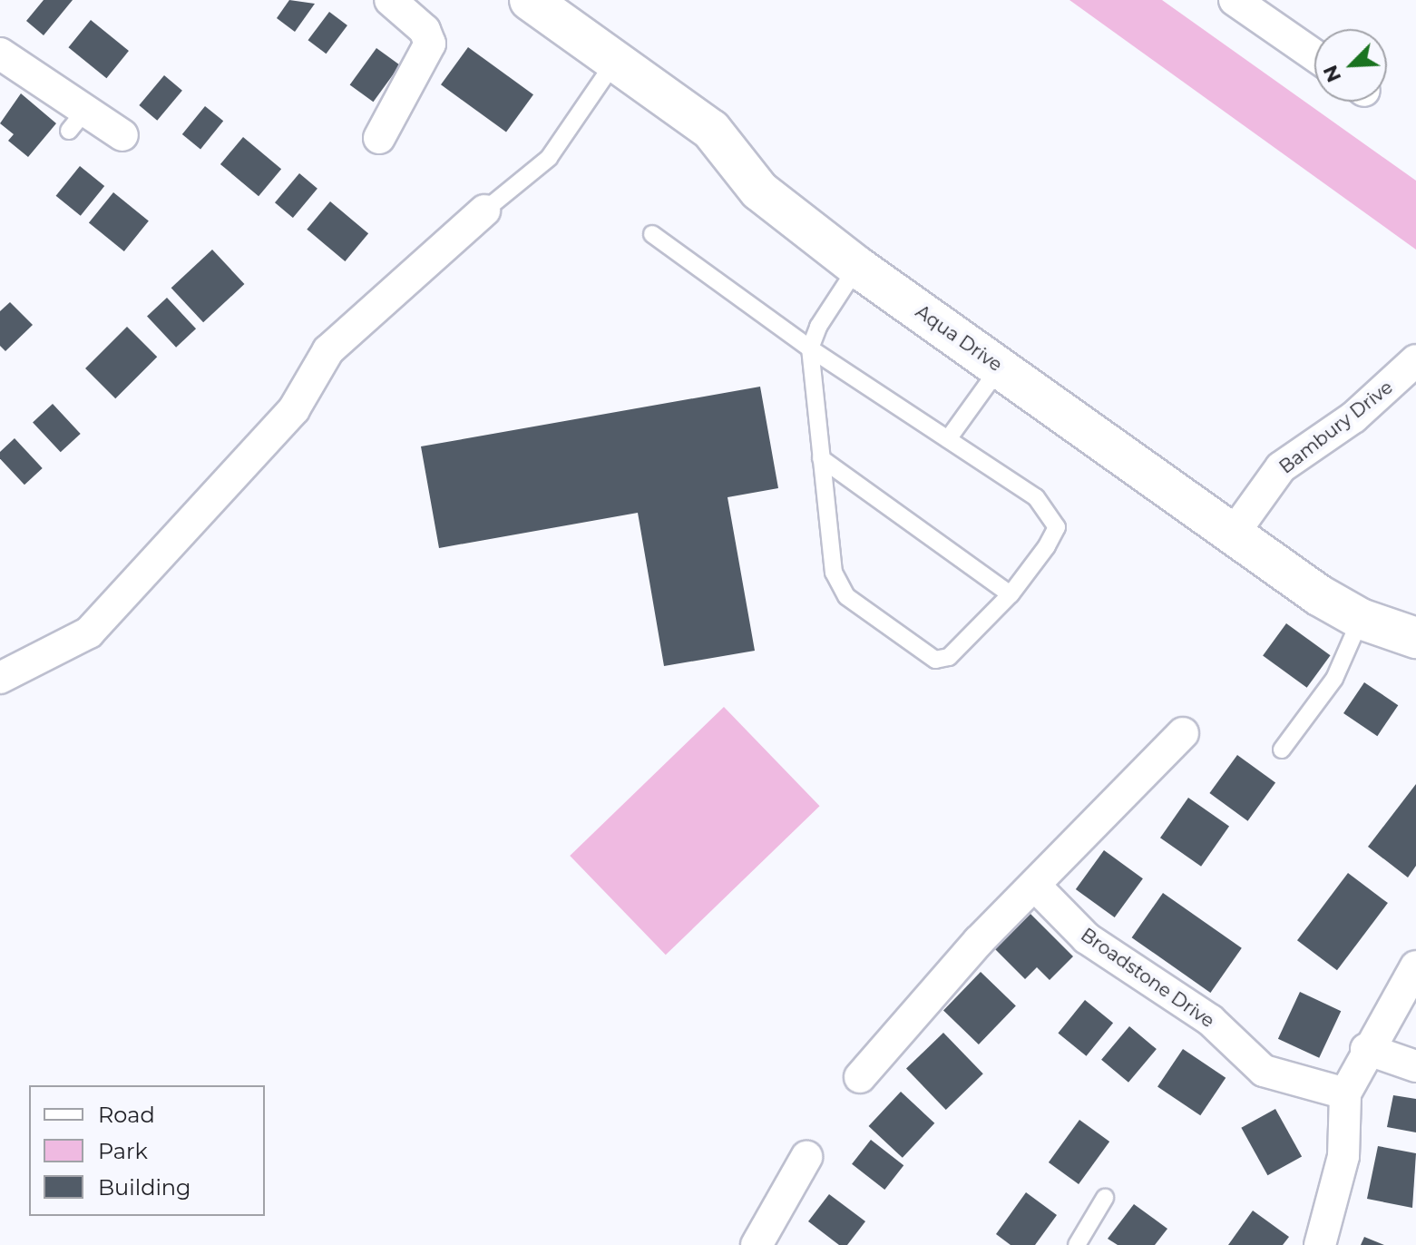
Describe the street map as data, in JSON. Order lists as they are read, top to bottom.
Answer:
{
  "streets": {
    "street": ["Aqua Drive", "Bambury Drive", "Broadstone Drive"]
  },
  "crossings": [
    ["Aqua Drive", "Bambury Drive"]
  ],
  "legend": ["Road", "Park", "Building"],
  "north": "bottom left"
}
